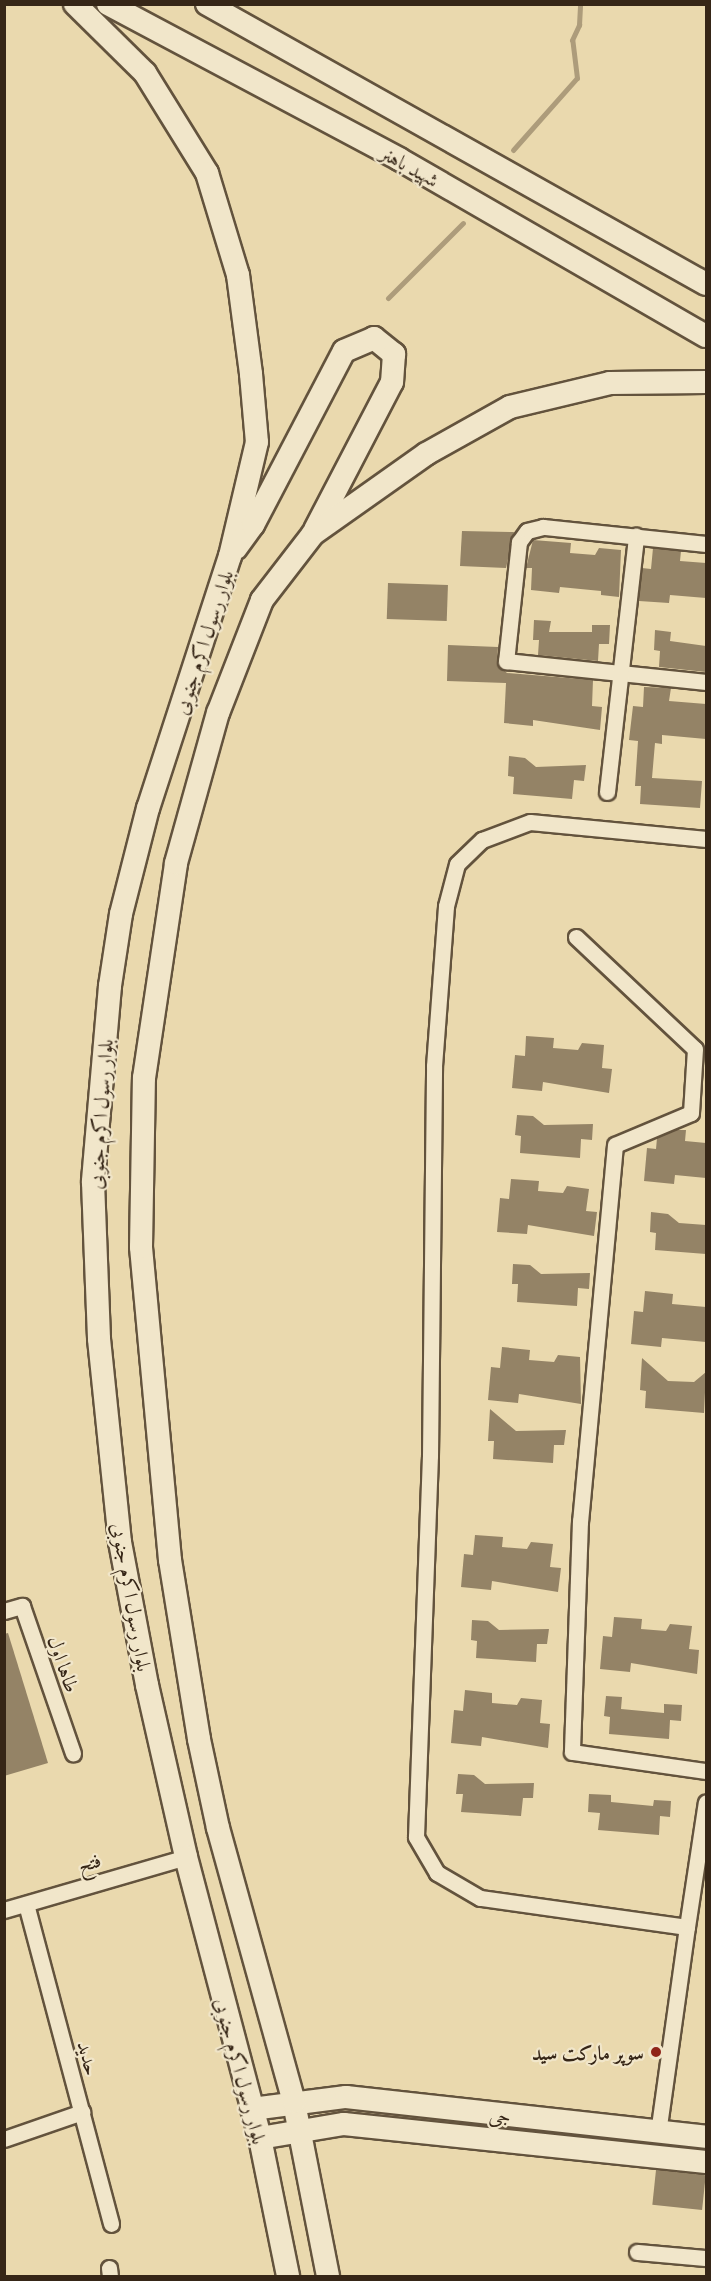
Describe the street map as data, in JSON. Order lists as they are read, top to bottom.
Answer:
{
  "streets": {
    "main road": ["شهید باهنر", "بلوار رسول اکرم جنوبی", "جی"],
    "street": ["طاها اول", "فتح", "حدید"]
  },
  "crossings": [
    ["بلوار رسول اکرم جنوبی", "فتح"],
    ["بلوار رسول اکرم جنوبی", "جی"],
    ["فتح", "حدید"]
  ],
  "places": ["سوپر مارکت سید"]
}
